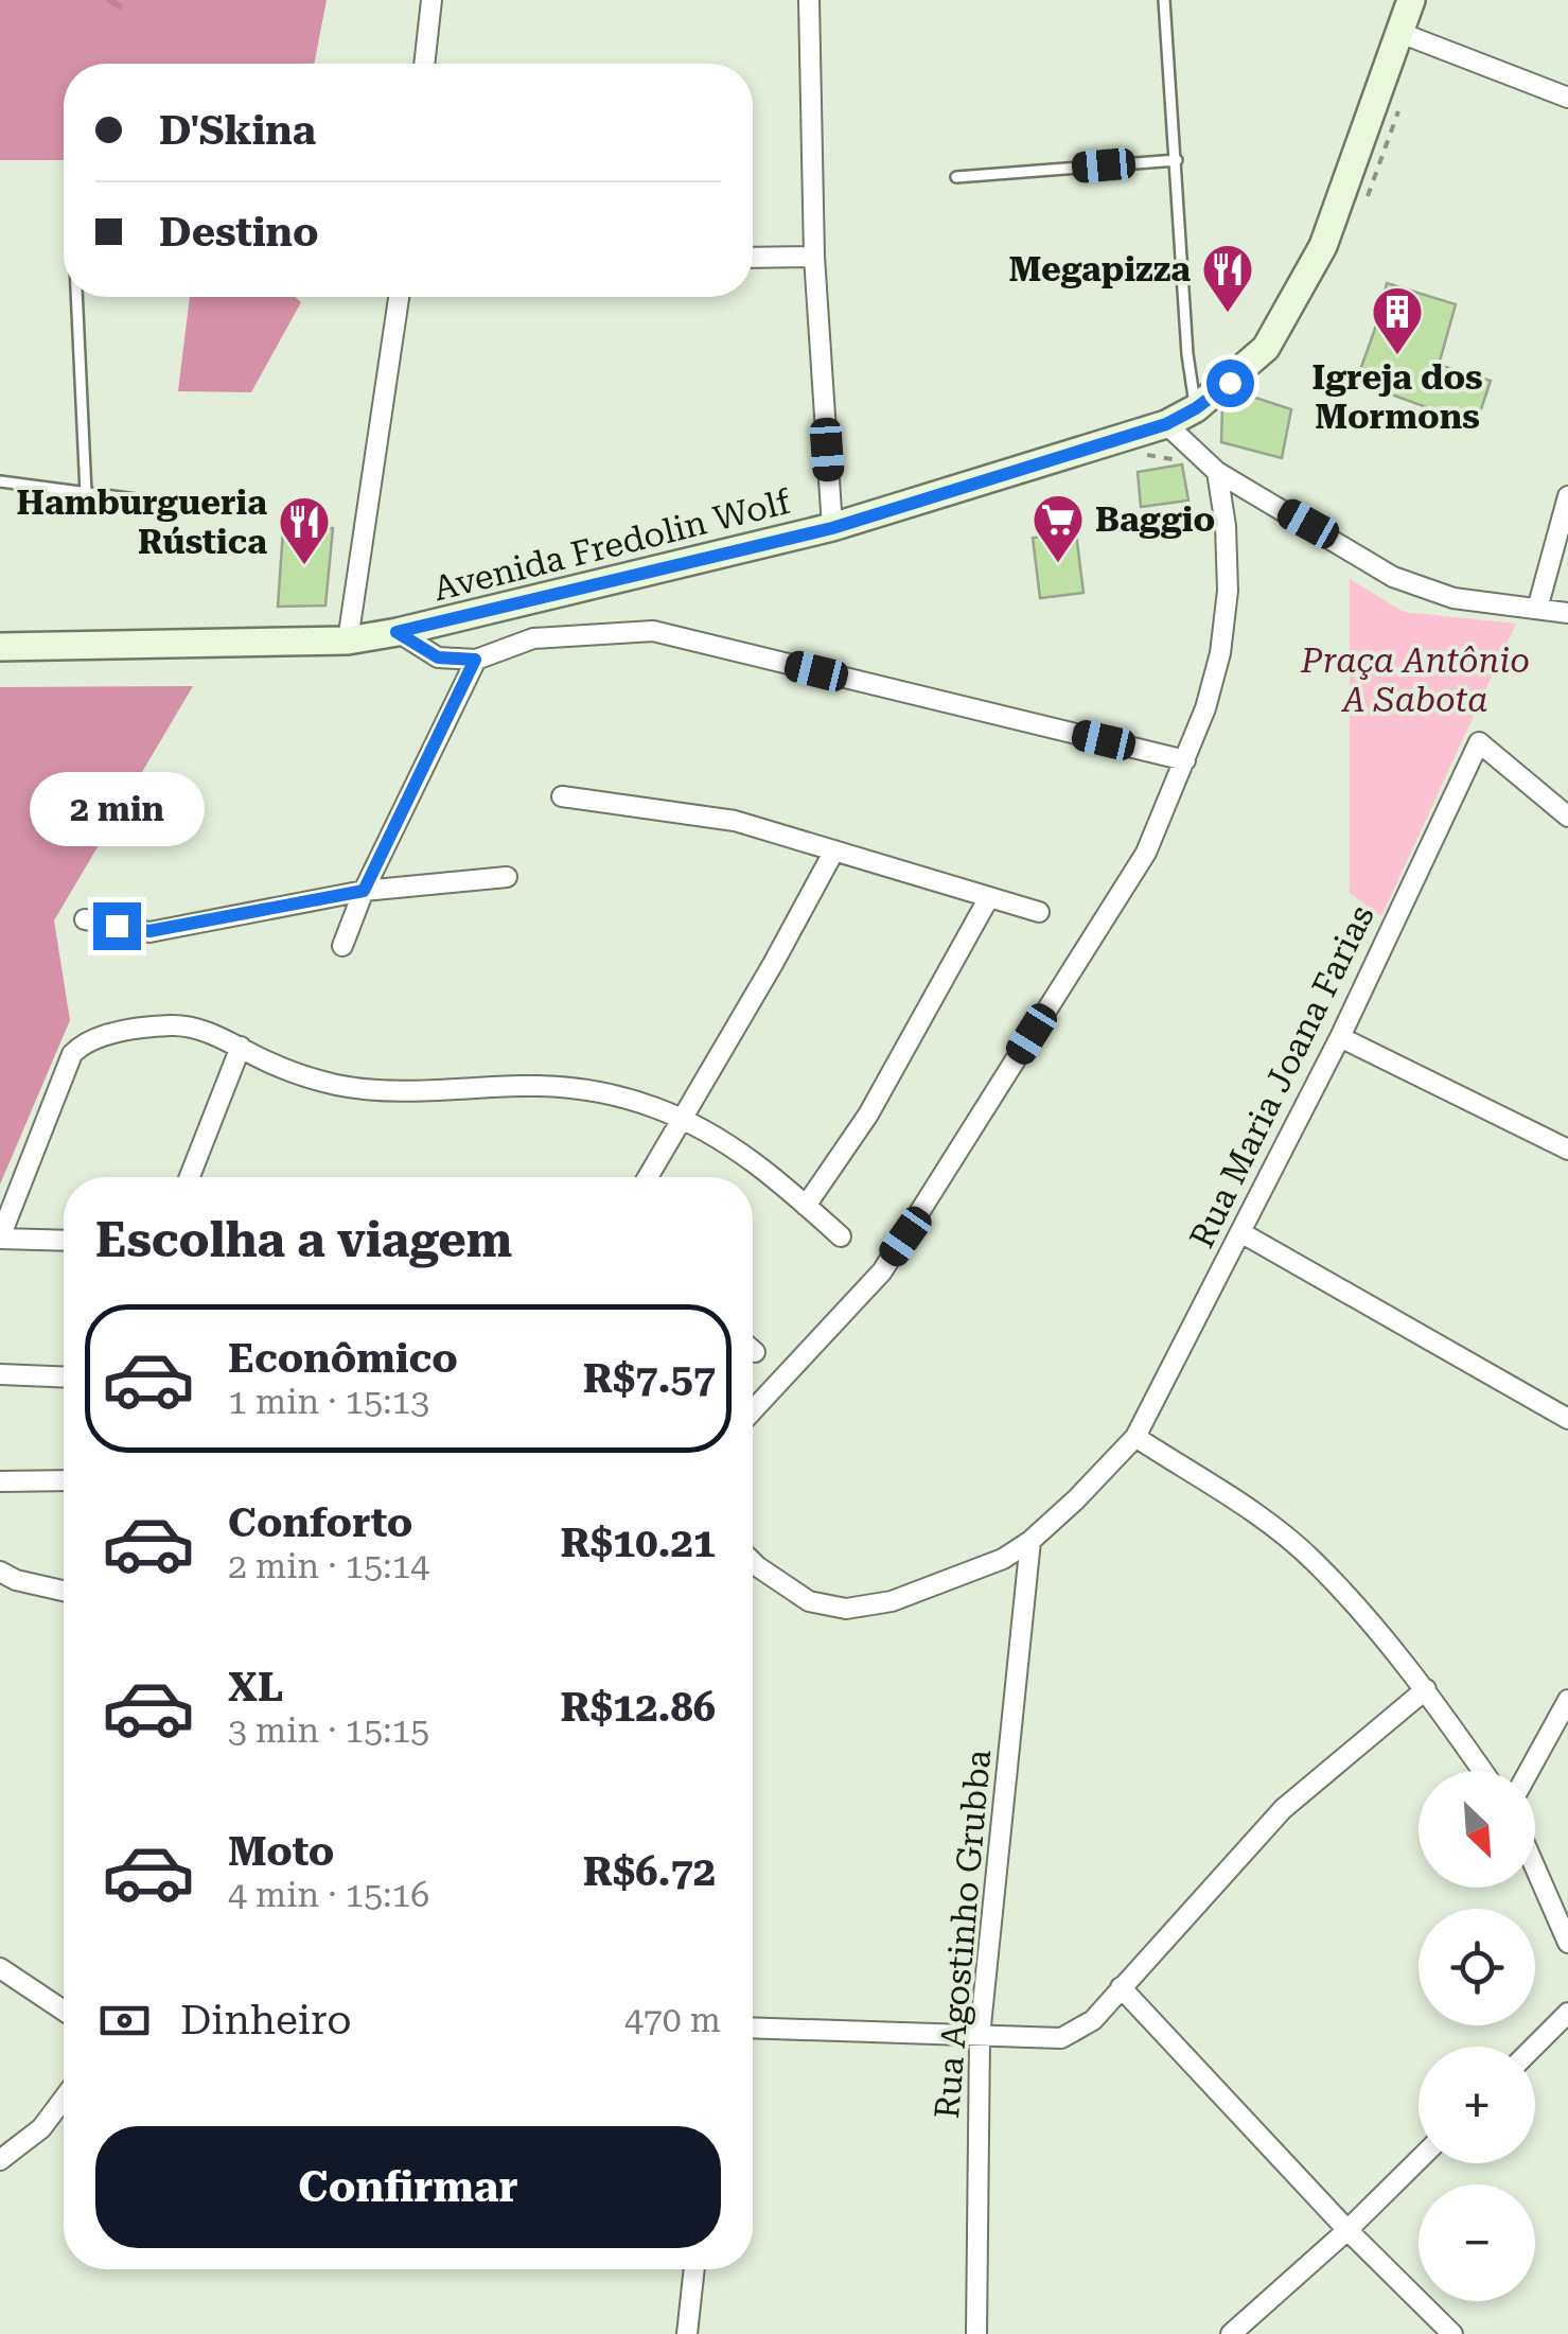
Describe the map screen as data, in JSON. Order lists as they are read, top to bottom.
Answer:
{
  "streets": {
    "main road": ["Avenida Fredolin Wolf"],
    "street": ["Rua Maria Joana Farias", "Rua Agostinho Grubba"]
  },
  "crossings": [
    ["Rua Maria Joana Farias", "Rua Agostinho Grubba"]
  ],
  "parks": ["Praça Antônio A Sabota"],
  "places": {
    "restaurant": ["Megapizza", "Hamburgueria Rústica"],
    "building": ["Igreja dos Mormons"],
    "supermarket": ["Baggio"]
  },
  "north": "bottom right",
  "page": {
    "banner": ["D'Skina", "Destino"],
    "bubble": "2 min",
    "heading": "Escolha a viagem",
    "list": [
      {
        "name": "Econômico",
        "note": "1 min · 15:13",
        "value": "R$7.57"
      },
      {
        "name": "Conforto",
        "note": "2 min · 15:14",
        "value": "R$10.21"
      },
      {
        "name": "XL",
        "note": "3 min · 15:15",
        "value": "R$12.86"
      },
      {
        "name": "Moto",
        "note": "4 min · 15:16",
        "value": "R$6.72"
      }
    ],
    "map_buttons": ["+", "−"],
    "pay": ["Dinheiro", "470 m"],
    "buttons": "Confirmar"
  }
}
